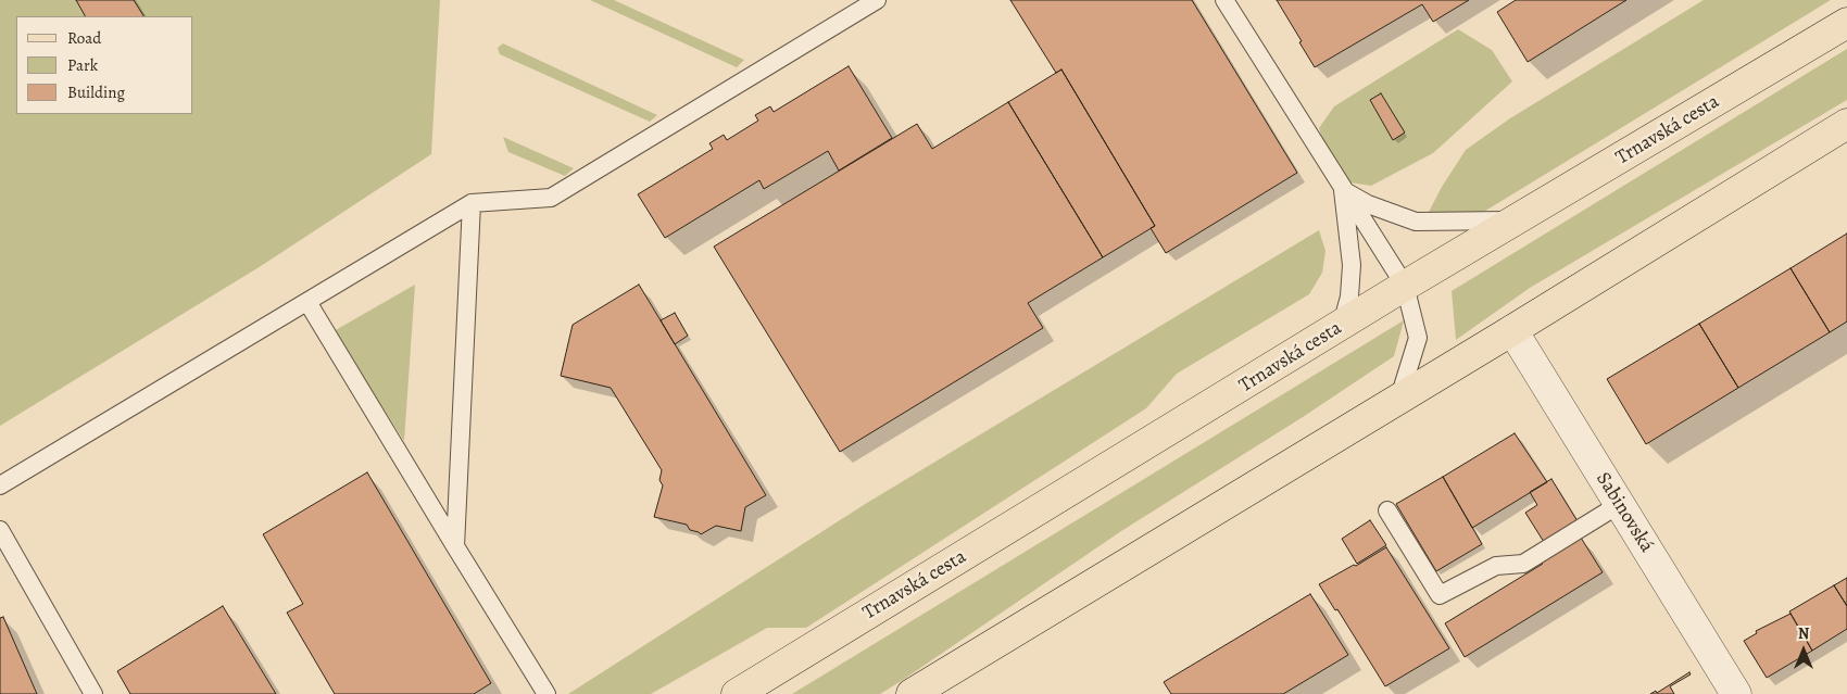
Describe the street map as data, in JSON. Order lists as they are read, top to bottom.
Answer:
{
  "streets": {
    "main road": ["Trnavská cesta"],
    "street": ["Sabinovská"]
  },
  "legend": ["Road", "Park", "Building"],
  "north": "top"
}
